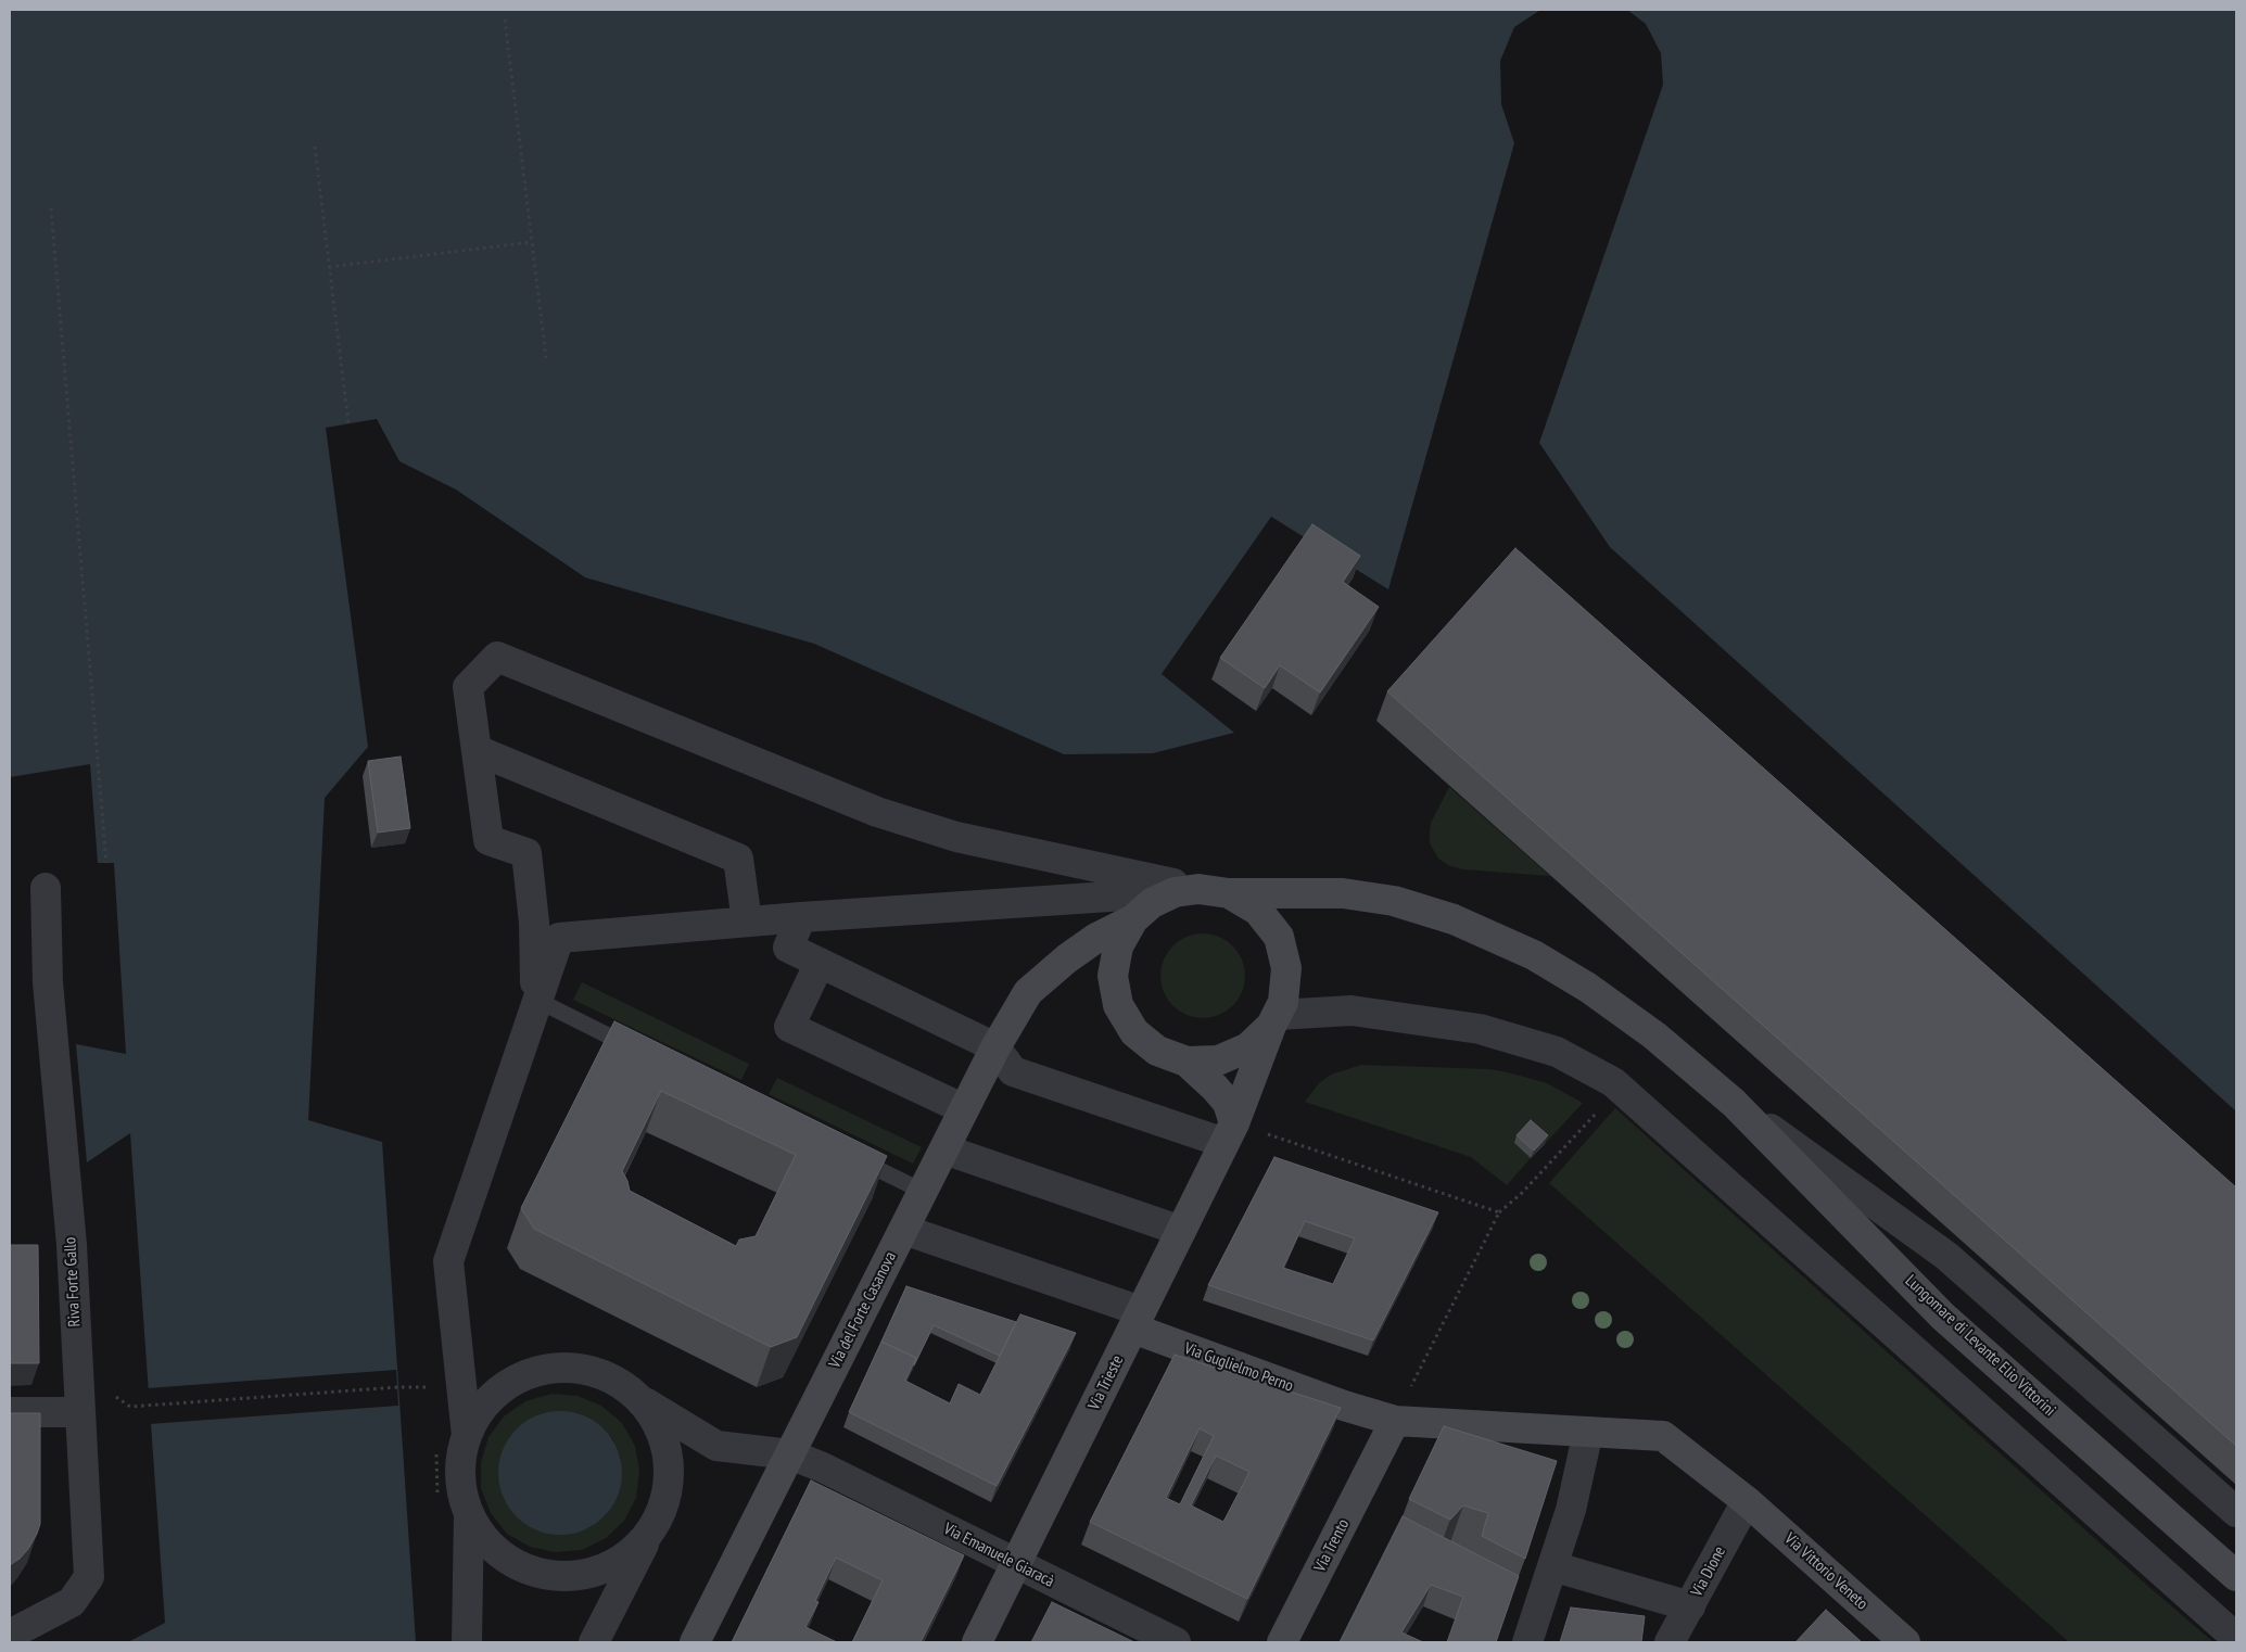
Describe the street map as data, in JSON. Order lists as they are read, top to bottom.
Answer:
{
  "streets": {
    "street": [
      "Riva Forte Gallo",
      "Via del Forte Casanova",
      "Lungomare di Levante Elio Vittorini",
      "Via Guglielmo Perno",
      "Via Trieste",
      "Via Trento",
      "Via Emanuele Giaracà",
      "Via Dione",
      "Via Vittorio Veneto"
    ]
  },
  "crossings": [
    ["Via del Forte Casanova", "Lungomare di Levante Elio Vittorini"],
    ["Via del Forte Casanova", "Via Trieste"],
    ["Via del Forte Casanova", "Via Emanuele Giaracà"],
    ["Lungomare di Levante Elio Vittorini", "Via Trieste"],
    ["Via Guglielmo Perno", "Via Trieste"],
    ["Via Guglielmo Perno", "Via Trento"],
    ["Via Guglielmo Perno", "Via Vittorio Veneto"],
    ["Via Trieste", "Via Emanuele Giaracà"],
    ["Via Dione", "Via Vittorio Veneto"]
  ]
}
